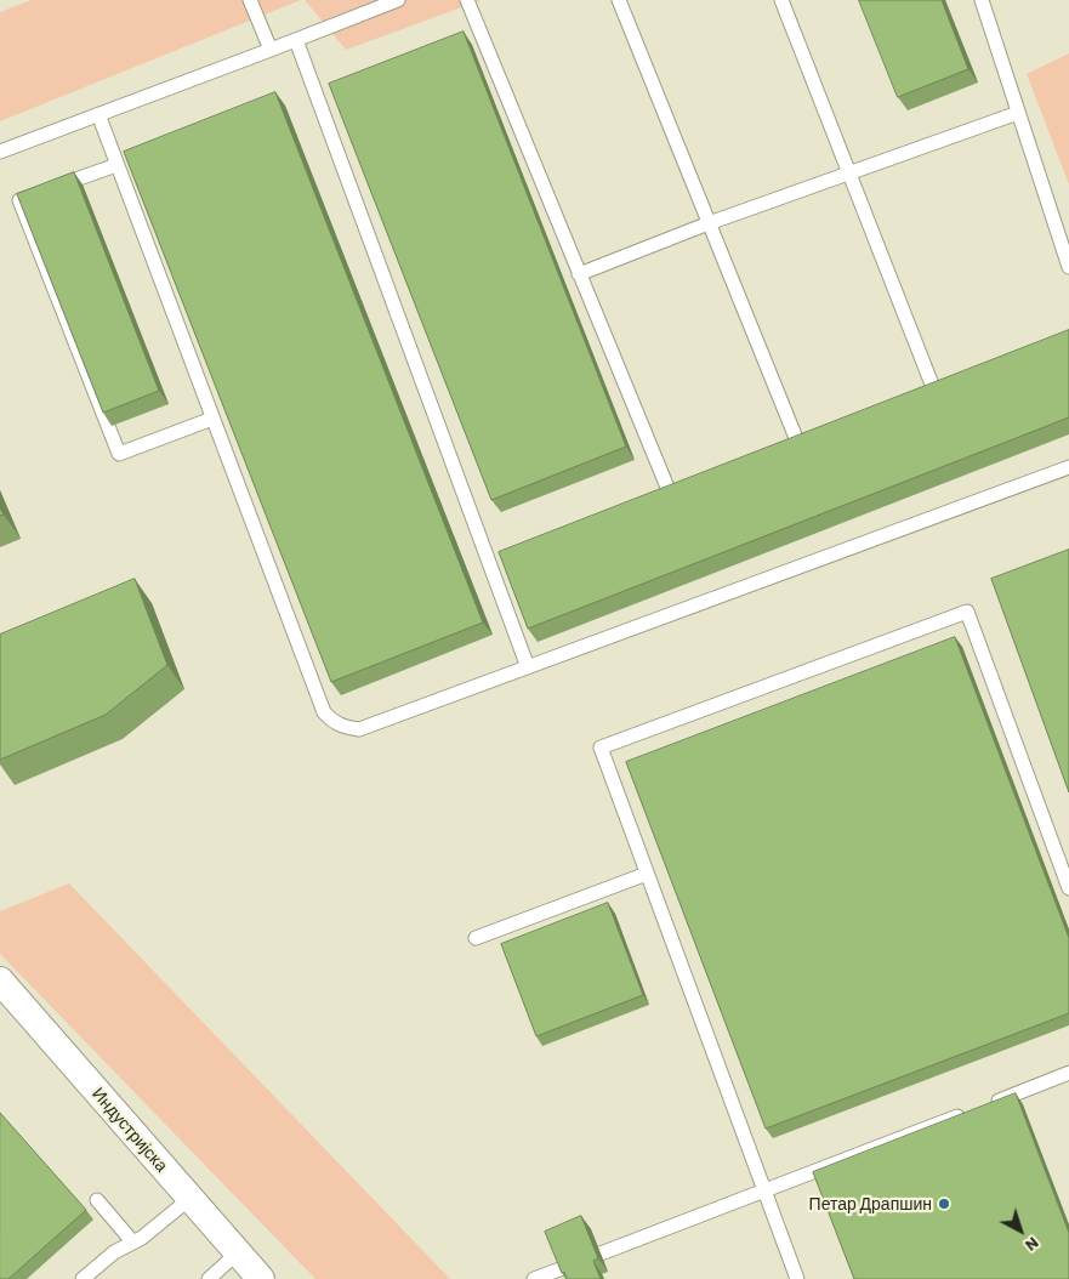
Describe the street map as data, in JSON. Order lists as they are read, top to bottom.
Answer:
{
  "streets": {
    "street": ["Индустријска"]
  },
  "places": ["Петар Драпшин"],
  "north": "bottom right"
}
